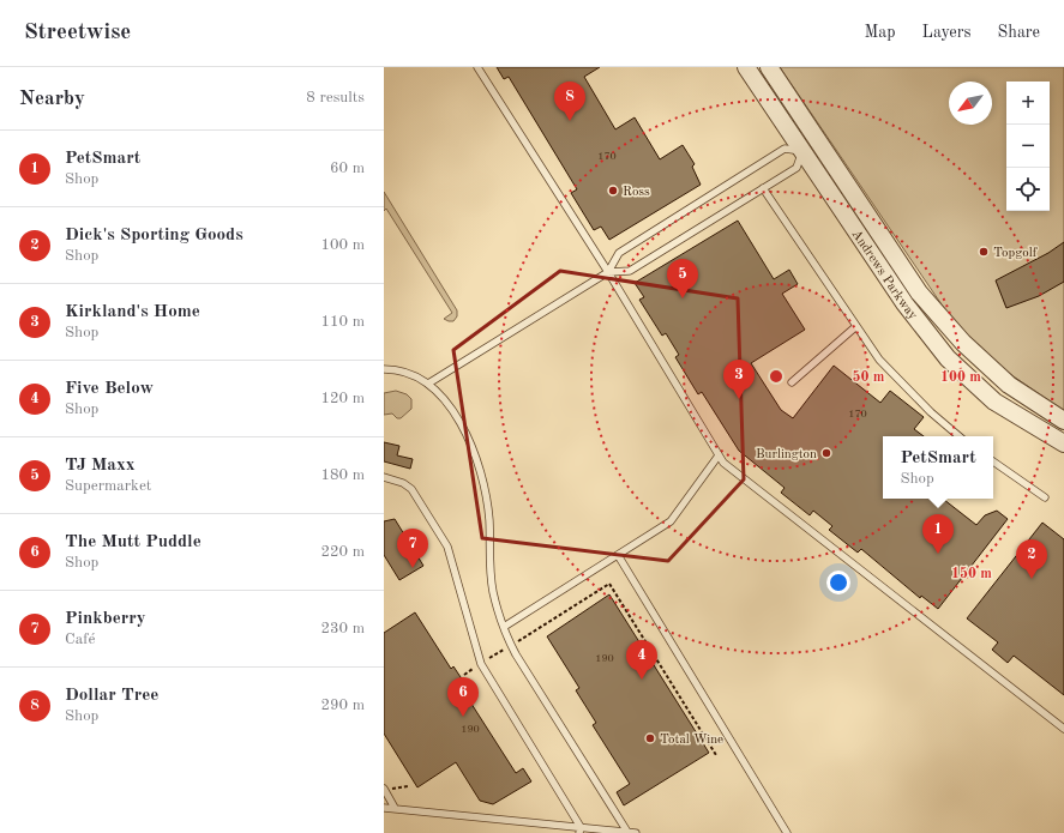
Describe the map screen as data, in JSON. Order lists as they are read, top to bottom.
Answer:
{
  "streets": {
    "street": ["Andrews Parkway"]
  },
  "places": [
    "Ross",
    "Topgolf",
    "Burlington",
    "Total Wine"
  ],
  "house_numbers": [
    "170",
    "170",
    "190",
    "190"
  ],
  "north": "bottom left",
  "page": {
    "header": "Streetwise",
    "nav": ["Map", "Layers", "Share"],
    "heading": ["Nearby", "8 results"],
    "map_buttons": ["+", "−"],
    "pins": [
      "8",
      "5",
      "3",
      "1",
      "7",
      "2",
      "4",
      "6"
    ],
    "list": [
      {
        "mark": "1",
        "name": "PetSmart",
        "note": "Shop",
        "value": "60 m"
      },
      {
        "mark": "2",
        "name": "Dick's Sporting Goods",
        "note": "Shop",
        "value": "100 m"
      },
      {
        "mark": "3",
        "name": "Kirkland's Home",
        "note": "Shop",
        "value": "110 m"
      },
      {
        "mark": "4",
        "name": "Five Below",
        "note": "Shop",
        "value": "120 m"
      },
      {
        "mark": "5",
        "name": "TJ Maxx",
        "note": "Supermarket",
        "value": "180 m"
      },
      {
        "mark": "6",
        "name": "The Mutt Puddle",
        "note": "Shop",
        "value": "220 m"
      },
      {
        "mark": "7",
        "name": "Pinkberry",
        "note": "Café",
        "value": "230 m"
      },
      {
        "mark": "8",
        "name": "Dollar Tree",
        "note": "Shop",
        "value": "290 m"
      }
    ],
    "popup": ["PetSmart", "Shop"]
  },
  "rings": ["50 m", "100 m", "150 m"]
}
